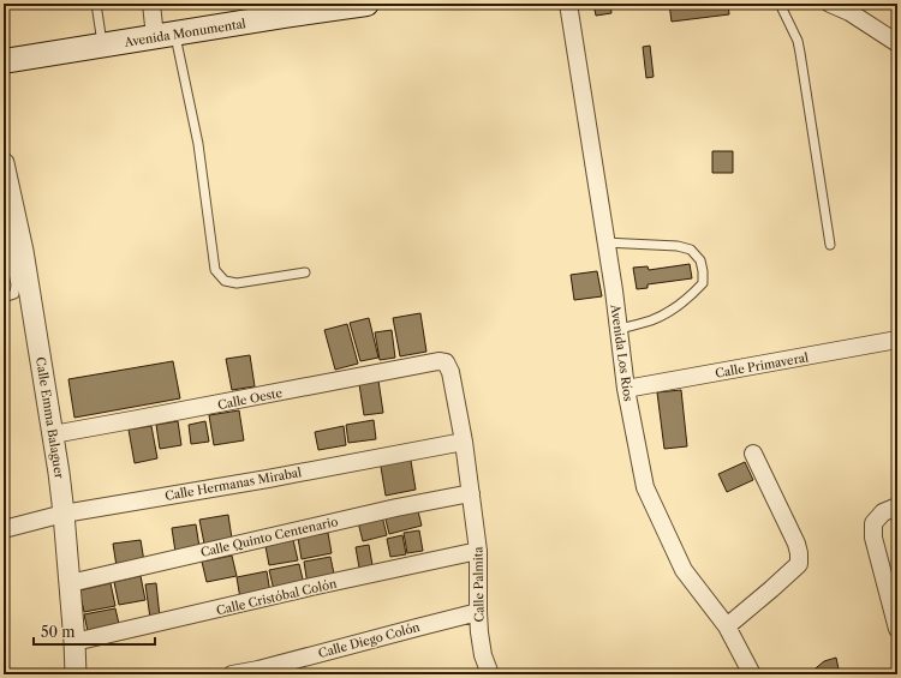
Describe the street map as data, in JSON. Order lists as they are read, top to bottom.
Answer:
{
  "streets": {
    "main road": ["Avenida Monumental"],
    "street": [
      "Avenida Los Ríos",
      "Calle Primaveral",
      "Calle Oeste",
      "Calle Emma Balaguer",
      "Calle Hermanas Mirabal",
      "Calle Quinto Centenario",
      "Calle Palmita",
      "Calle Cristóbal Colón",
      "Calle Diego Colón"
    ]
  },
  "crossings": [
    ["Avenida Los Ríos", "Calle Primaveral"],
    ["Calle Oeste", "Calle Emma Balaguer"],
    ["Calle Oeste", "Calle Palmita"],
    ["Calle Emma Balaguer", "Calle Hermanas Mirabal"],
    ["Calle Emma Balaguer", "Calle Quinto Centenario"],
    ["Calle Emma Balaguer", "Calle Cristóbal Colón"],
    ["Calle Hermanas Mirabal", "Calle Palmita"],
    ["Calle Quinto Centenario", "Calle Palmita"],
    ["Calle Palmita", "Calle Cristóbal Colón"],
    ["Calle Palmita", "Calle Diego Colón"]
  ],
  "scale_bar": "50 m"
}
